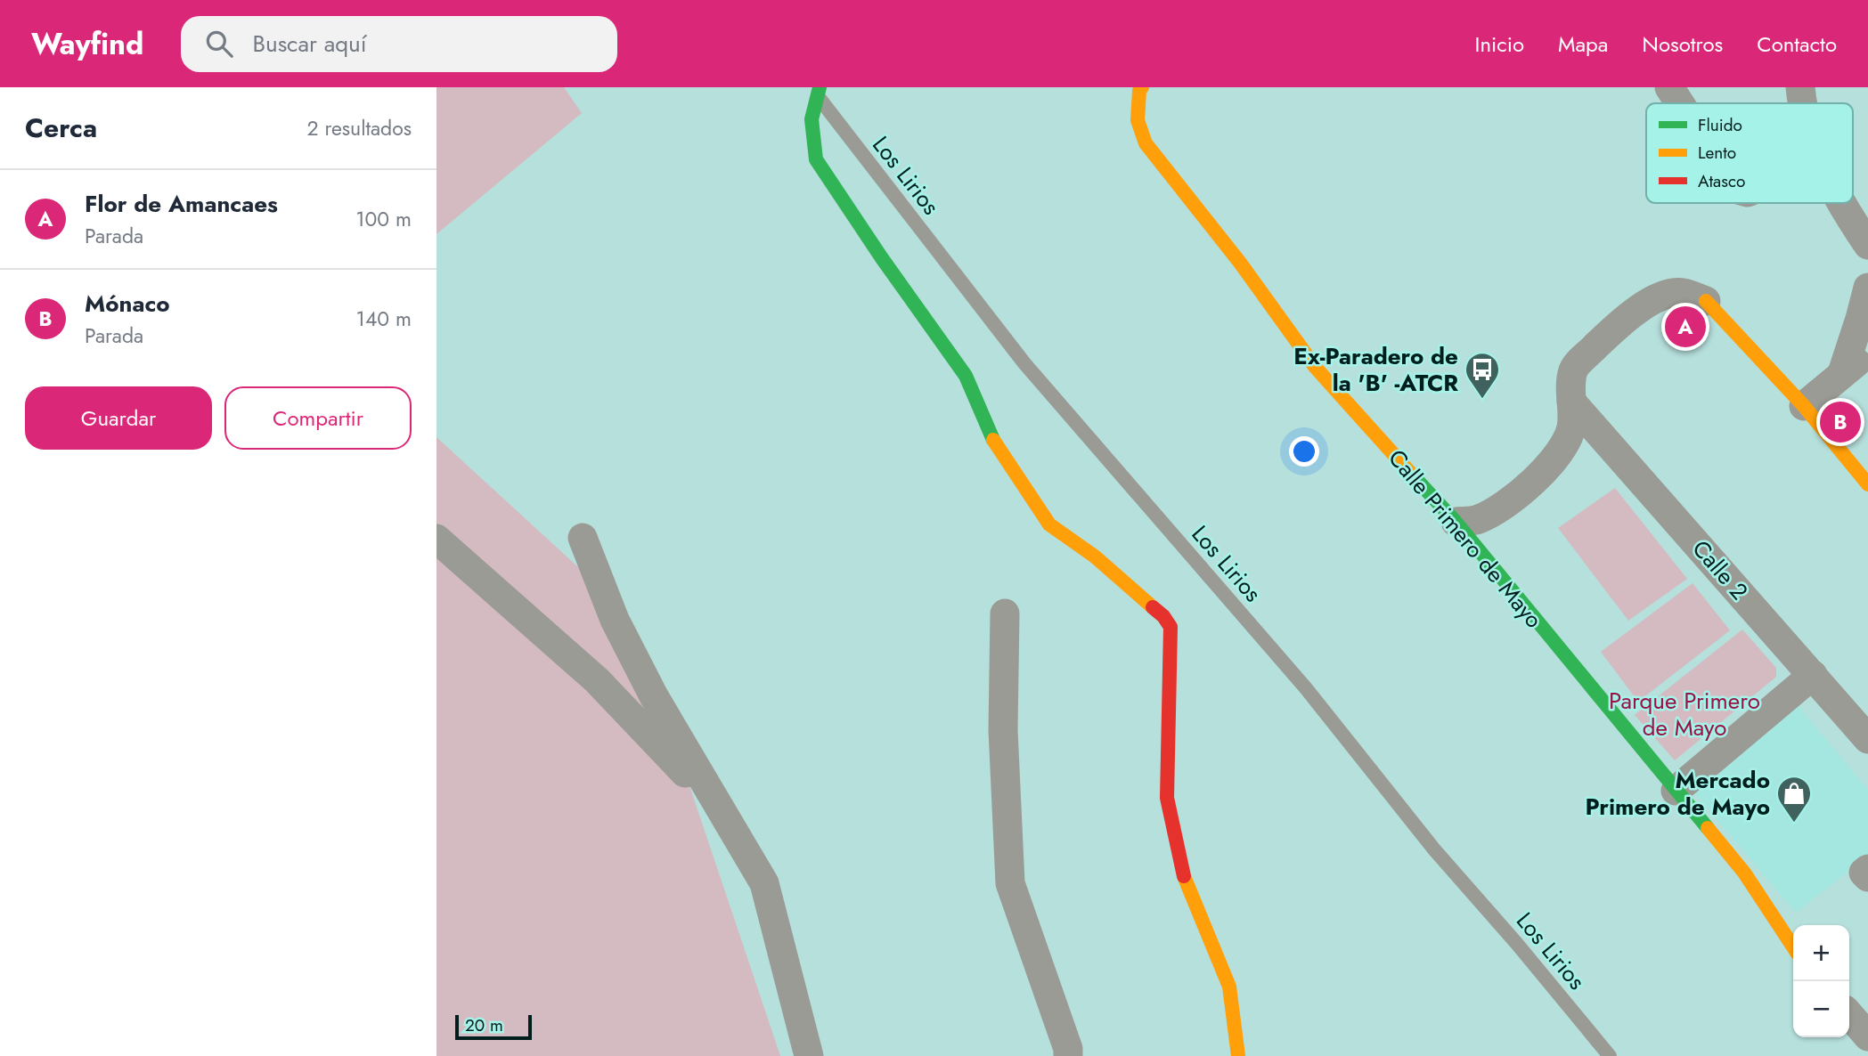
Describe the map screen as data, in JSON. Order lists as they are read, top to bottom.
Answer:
{
  "streets": {
    "street": ["Calle Primero de Mayo", "Calle 2"],
    "lane": ["Los Lirios"]
  },
  "parks": ["Parque Primero de Mayo"],
  "places": {
    "bus stop": ["Ex-Paradero de la 'B' -ATCR"],
    "shop": ["Mercado Primero de Mayo"]
  },
  "legend": ["Fluido", "Lento", "Atasco"],
  "scale_bar": "20 m",
  "page": {
    "header": "Wayfind",
    "search": "Buscar aquí",
    "nav": [
      "Inicio",
      "Mapa",
      "Nosotros",
      "Contacto"
    ],
    "heading": ["Cerca", "2 resultados"],
    "list": [
      {
        "mark": "A",
        "name": "Flor de Amancaes",
        "note": "Parada",
        "value": "100 m"
      },
      {
        "mark": "B",
        "name": "Mónaco",
        "note": "Parada",
        "value": "140 m"
      }
    ],
    "pins": ["A", "B"],
    "buttons": ["Guardar", "Compartir"],
    "map_buttons": ["+", "−"],
    "scale": "20 m"
  }
}
